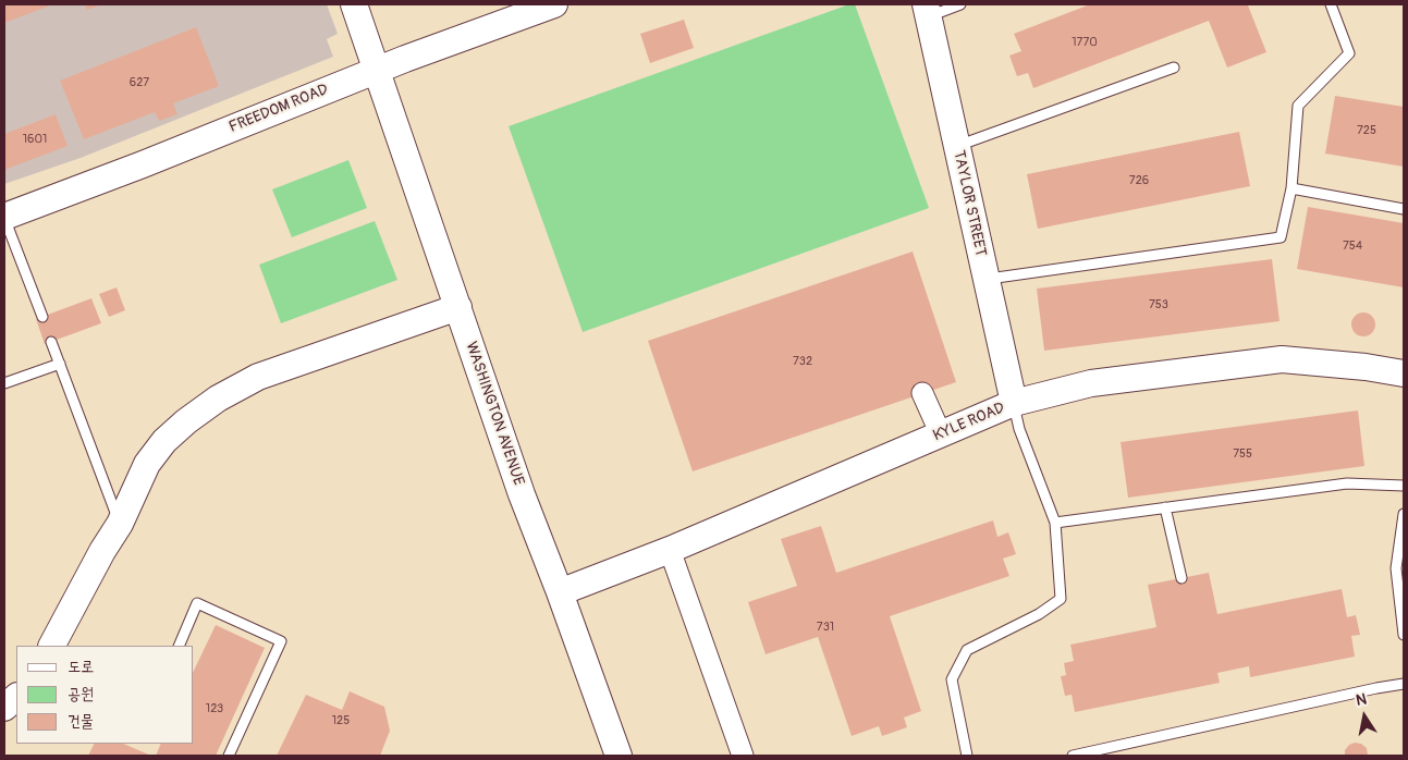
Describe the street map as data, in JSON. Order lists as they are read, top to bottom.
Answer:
{
  "streets": {
    "street": [
      "FREEDOM ROAD",
      "TAYLOR STREET",
      "WASHINGTON AVENUE",
      "KYLE ROAD"
    ]
  },
  "crossings": [
    ["FREEDOM ROAD", "WASHINGTON AVENUE"],
    ["TAYLOR STREET", "KYLE ROAD"],
    ["WASHINGTON AVENUE", "KYLE ROAD"]
  ],
  "house_numbers": [
    "1770",
    "627",
    "725",
    "1601",
    "726",
    "754",
    "753",
    "732",
    "755",
    "731",
    "123",
    "125"
  ],
  "legend": ["도로", "공원", "건물"],
  "north": "top"
}
